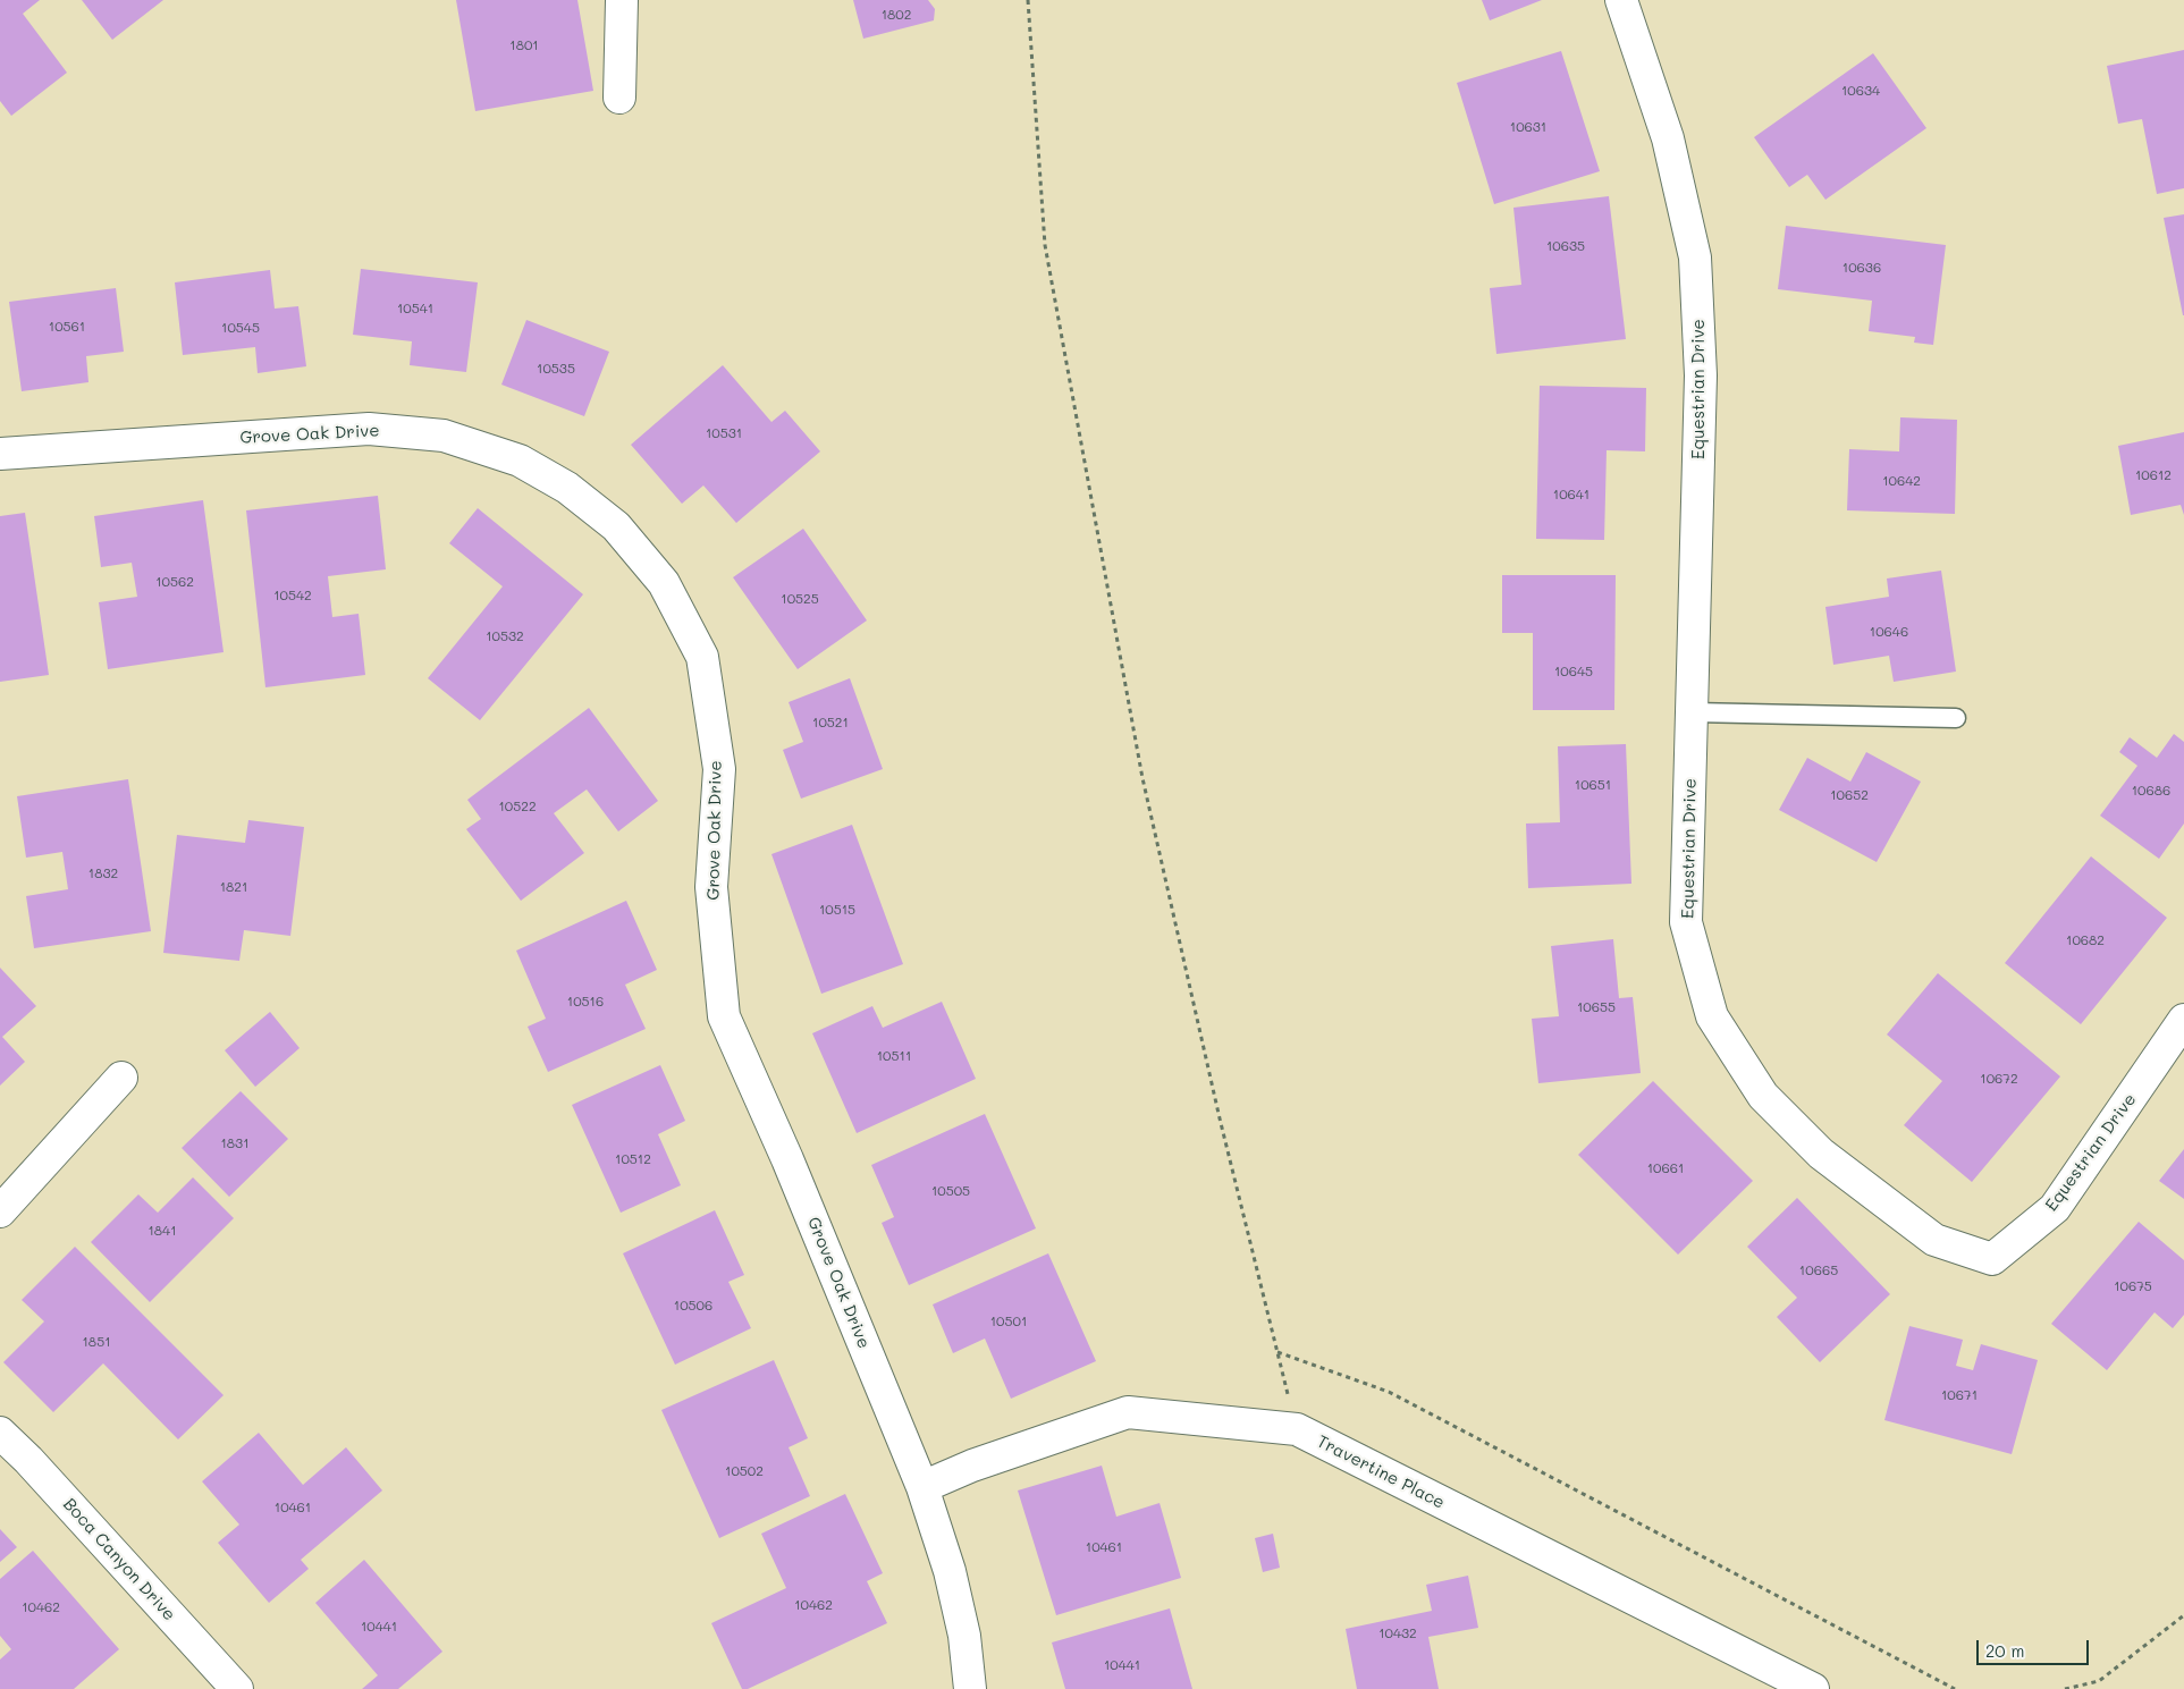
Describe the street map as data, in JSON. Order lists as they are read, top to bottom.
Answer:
{
  "streets": {
    "street": [
      "Equestrian Drive",
      "Grove Oak Drive",
      "Travertine Place",
      "Boca Canyon Drive"
    ]
  },
  "crossings": [
    ["Grove Oak Drive", "Travertine Place"]
  ],
  "house_numbers": [
    "1802",
    "1801",
    "10634",
    "10631",
    "10635",
    "10636",
    "10541",
    "10561",
    "10545",
    "10535",
    "10531",
    "10612",
    "10642",
    "10641",
    "10562",
    "10542",
    "10525",
    "10646",
    "10532",
    "10645",
    "10521",
    "10651",
    "10686",
    "10652",
    "10522",
    "1832",
    "1821",
    "10515",
    "10682",
    "10516",
    "10655",
    "10511",
    "10672",
    "1831",
    "10512",
    "10661",
    "10505",
    "1841",
    "10665",
    "10675",
    "10506",
    "10501",
    "1851",
    "10671",
    "10502",
    "10461",
    "10461",
    "10462",
    "10462",
    "10441",
    "10432",
    "10441"
  ],
  "scale_bar": "20 m"
}
